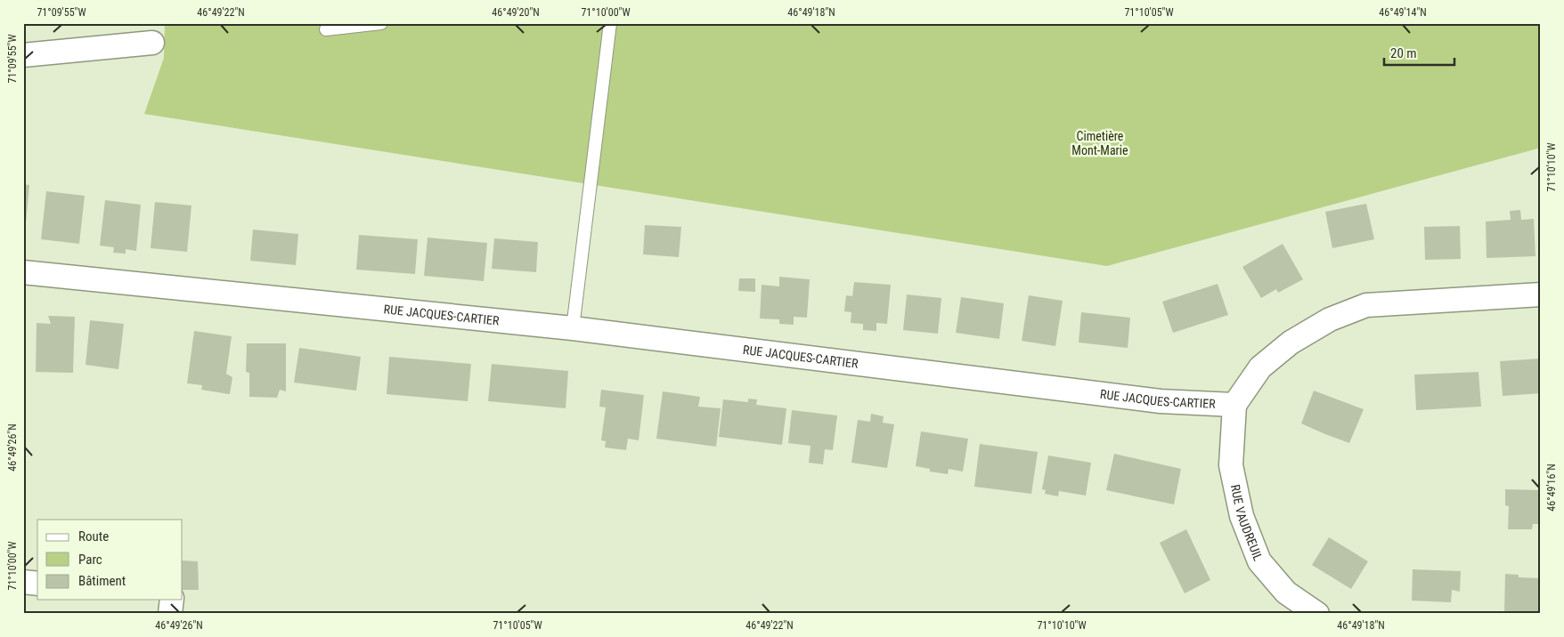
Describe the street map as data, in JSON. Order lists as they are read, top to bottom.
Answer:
{
  "streets": {
    "street": ["RUE JACQUES-CARTIER", "RUE VAUDREUIL"]
  },
  "crossings": [
    ["RUE JACQUES-CARTIER", "RUE VAUDREUIL"]
  ],
  "parks": ["Cimetière Mont-Marie"],
  "legend": ["Route", "Parc", "Bâtiment"],
  "scale_bar": "20 m",
  "coordinates": [
    "71°09'55\"W",
    "46°49'22\"N",
    "46°49'20\"N",
    "71°10'00\"W",
    "46°49'18\"N",
    "71°10'05\"W",
    "46°49'14\"N",
    "71°10'10\"W",
    "46°49'26\"N",
    "46°49'16\"N"
  ]
}
